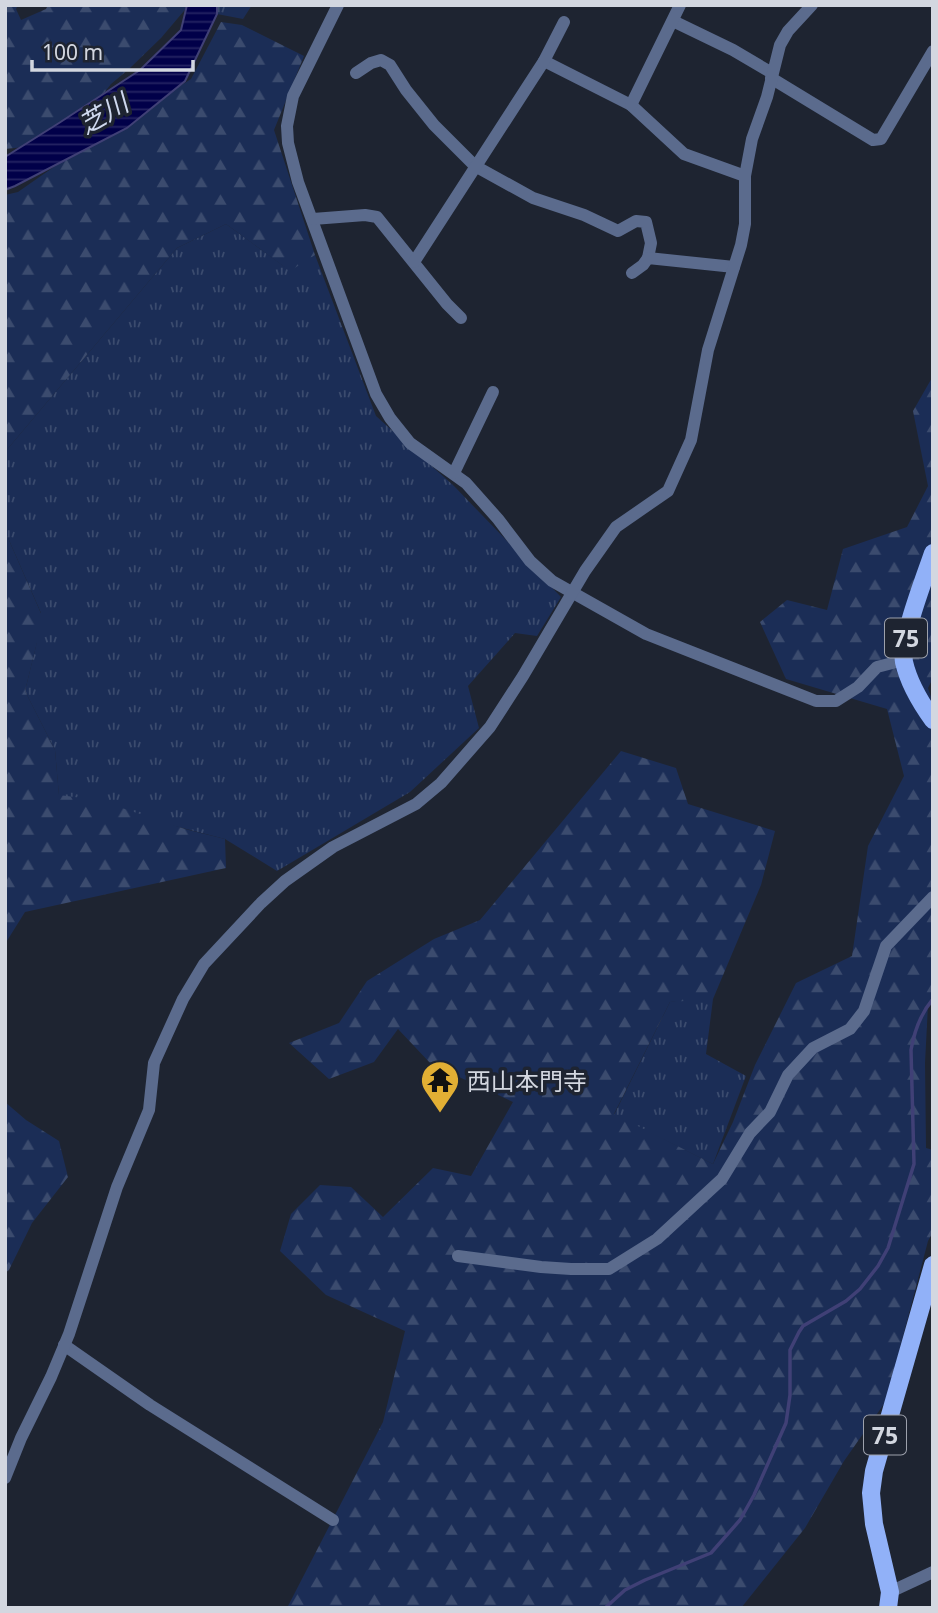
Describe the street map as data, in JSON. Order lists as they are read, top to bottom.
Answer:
{
  "streets": {
    "main road": ["75"]
  },
  "water": ["芝川"],
  "places": {
    "temple": ["西山本門寺"]
  },
  "scale_bar": "100 m"
}
